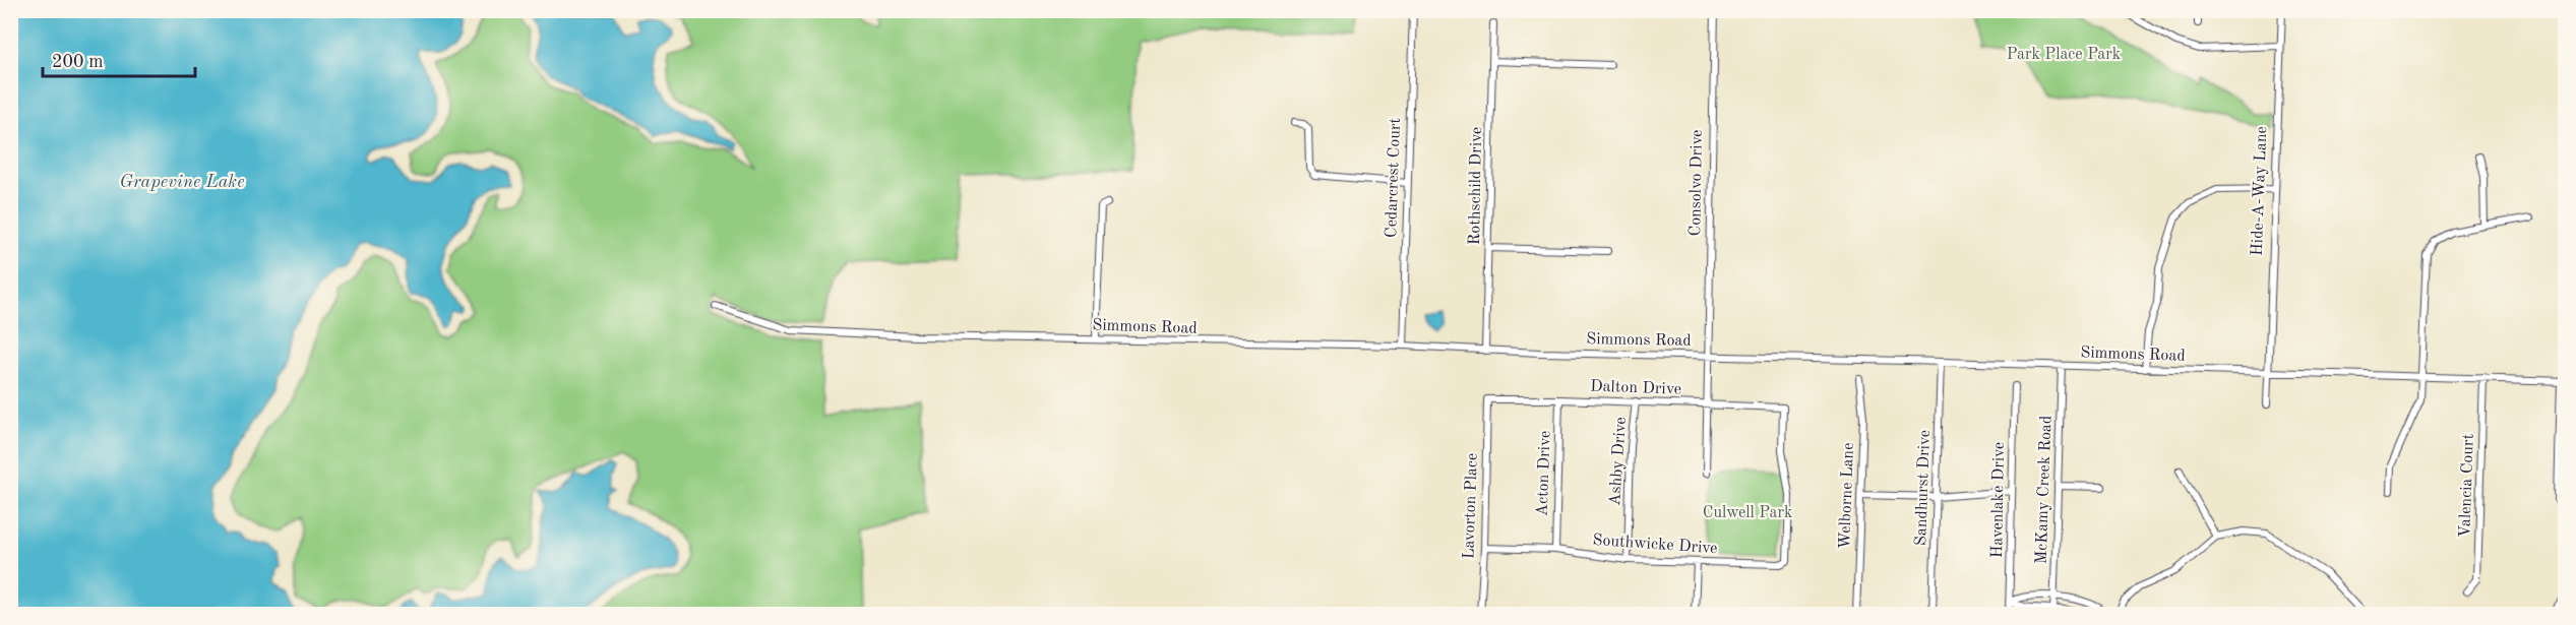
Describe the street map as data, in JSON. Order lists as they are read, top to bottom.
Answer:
{
  "streets": {
    "street": [
      "Cedarcrest Court",
      "Consolvo Drive",
      "Rothschild Drive",
      "Hide-A-Way Lane",
      "Simmons Road",
      "Dalton Drive",
      "Ashby Drive",
      "Acton Drive",
      "Valencia Court",
      "Sandhurst Drive",
      "McKamy Creek Road",
      "Welborne Lane",
      "Havenlake Drive",
      "Lavorton Place",
      "Southwicke Drive"
    ]
  },
  "crossings": [
    ["Cedarcrest Court", "Simmons Road"],
    ["Consolvo Drive", "Simmons Road"],
    ["Consolvo Drive", "Dalton Drive"],
    ["Rothschild Drive", "Simmons Road"],
    ["Hide-A-Way Lane", "Simmons Road"],
    ["Simmons Road", "Valencia Court"],
    ["Simmons Road", "Sandhurst Drive"],
    ["Simmons Road", "McKamy Creek Road"],
    ["Dalton Drive", "Ashby Drive"],
    ["Dalton Drive", "Acton Drive"],
    ["Dalton Drive", "Lavorton Place"],
    ["Dalton Drive", "Southwicke Drive"],
    ["Ashby Drive", "Southwicke Drive"],
    ["Acton Drive", "Southwicke Drive"],
    ["Lavorton Place", "Southwicke Drive"]
  ],
  "water": ["Grapevine Lake"],
  "parks": ["Park Place Park", "Culwell Park"],
  "scale_bar": "200 m"
}
